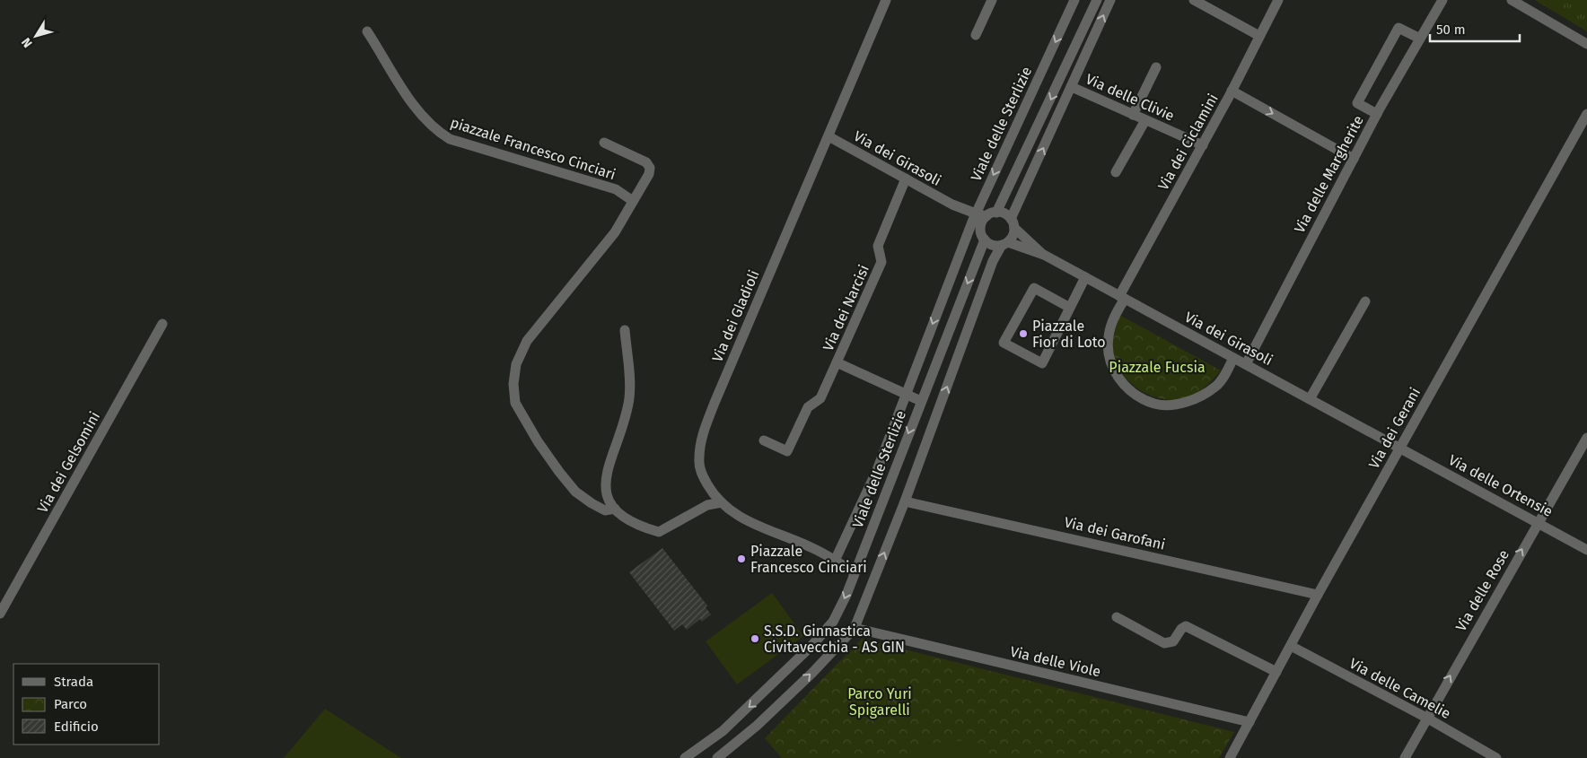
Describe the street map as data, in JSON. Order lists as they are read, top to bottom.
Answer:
{
  "streets": {
    "street": [
      "Via delle Clivie",
      "Viale delle Sterlizie",
      "Via dei Ciclamini",
      "piazzale Francesco Cinciari",
      "Via dei Girasoli",
      "Via delle Margherite",
      "Via dei Narcisi",
      "Via dei Gladioli",
      "Via dei Gerani",
      "Via dei Gelsomini",
      "Via delle Ortensie",
      "Via dei Garofani",
      "Via delle Rose",
      "Via delle Viole",
      "Via delle Camelie"
    ]
  },
  "crossings": [
    ["Via delle Clivie", "Via dei Ciclamini"],
    ["Viale delle Sterlizie", "Via dei Girasoli"],
    ["Viale delle Sterlizie", "Via dei Narcisi"],
    ["Viale delle Sterlizie", "Via dei Gladioli"],
    ["Via dei Ciclamini", "Via dei Girasoli"],
    ["piazzale Francesco Cinciari", "Via dei Gladioli"],
    ["Via dei Girasoli", "Via delle Margherite"],
    ["Via dei Girasoli", "Via dei Narcisi"],
    ["Via dei Girasoli", "Via dei Gladioli"],
    ["Via dei Girasoli", "Via dei Gerani"],
    ["Via dei Girasoli", "Via delle Ortensie"],
    ["Via dei Gerani", "Via delle Ortensie"],
    ["Via dei Gerani", "Via dei Garofani"],
    ["Via dei Gerani", "Via delle Viole"],
    ["Via dei Gerani", "Via delle Camelie"],
    ["Via delle Ortensie", "Via delle Rose"],
    ["Via delle Rose", "Via delle Camelie"]
  ],
  "one_way": ["Via delle Rose"],
  "parks": ["Piazzale Fucsia", "Parco Yuri Spigarelli"],
  "places": ["Piazzale Fior di Loto", "Piazzale Francesco Cinciari", "S.S.D. Ginnastica Civitavecchia - AS GIN"],
  "legend": ["Strada", "Parco", "Edificio"],
  "scale_bar": "50 m",
  "north": "bottom left"
}
